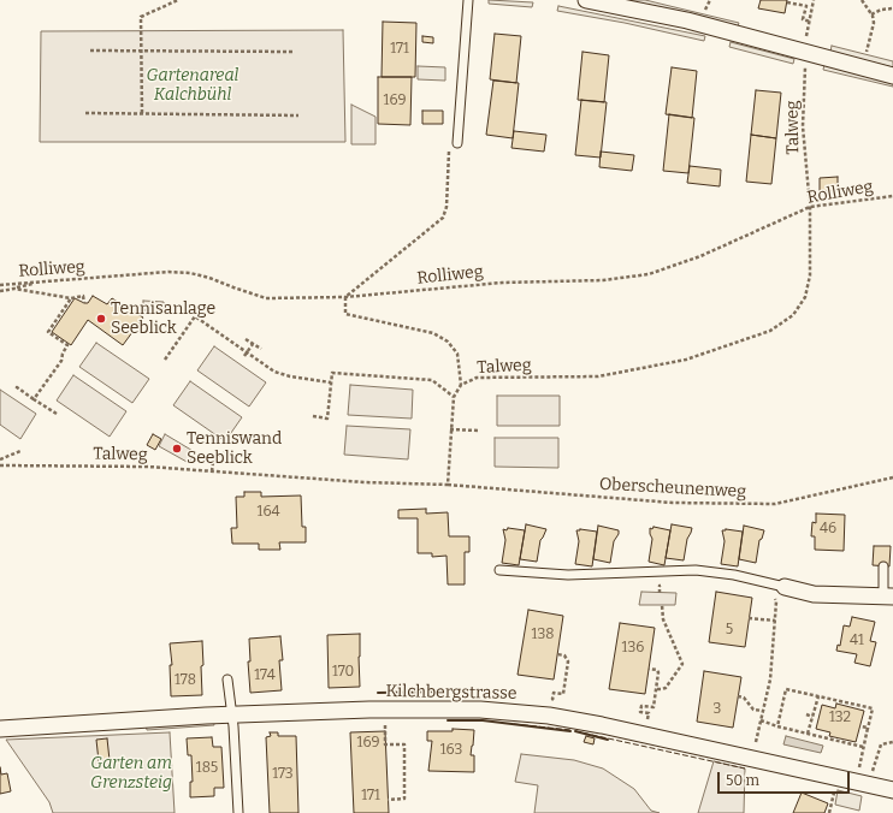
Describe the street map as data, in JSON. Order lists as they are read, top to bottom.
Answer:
{
  "streets": {
    "street": ["Kilchbergstrasse"],
    "path": ["Talweg", "Rolliweg", "Oberscheunenweg"]
  },
  "crossings": [
    ["Talweg", "Rolliweg"],
    ["Talweg", "Oberscheunenweg"]
  ],
  "parks": ["Gartenareal Kalchbühl", "Garten am Grenzsteig"],
  "places": ["Tennisanlage Seeblick", "Tenniswand Seeblick"],
  "house_numbers": [
    "171",
    "169",
    "164",
    "46",
    "5",
    "138",
    "41",
    "136",
    "170",
    "174",
    "178",
    "3",
    "132",
    "169",
    "163",
    "185",
    "173",
    "171"
  ],
  "scale_bar": "50 m"
}
